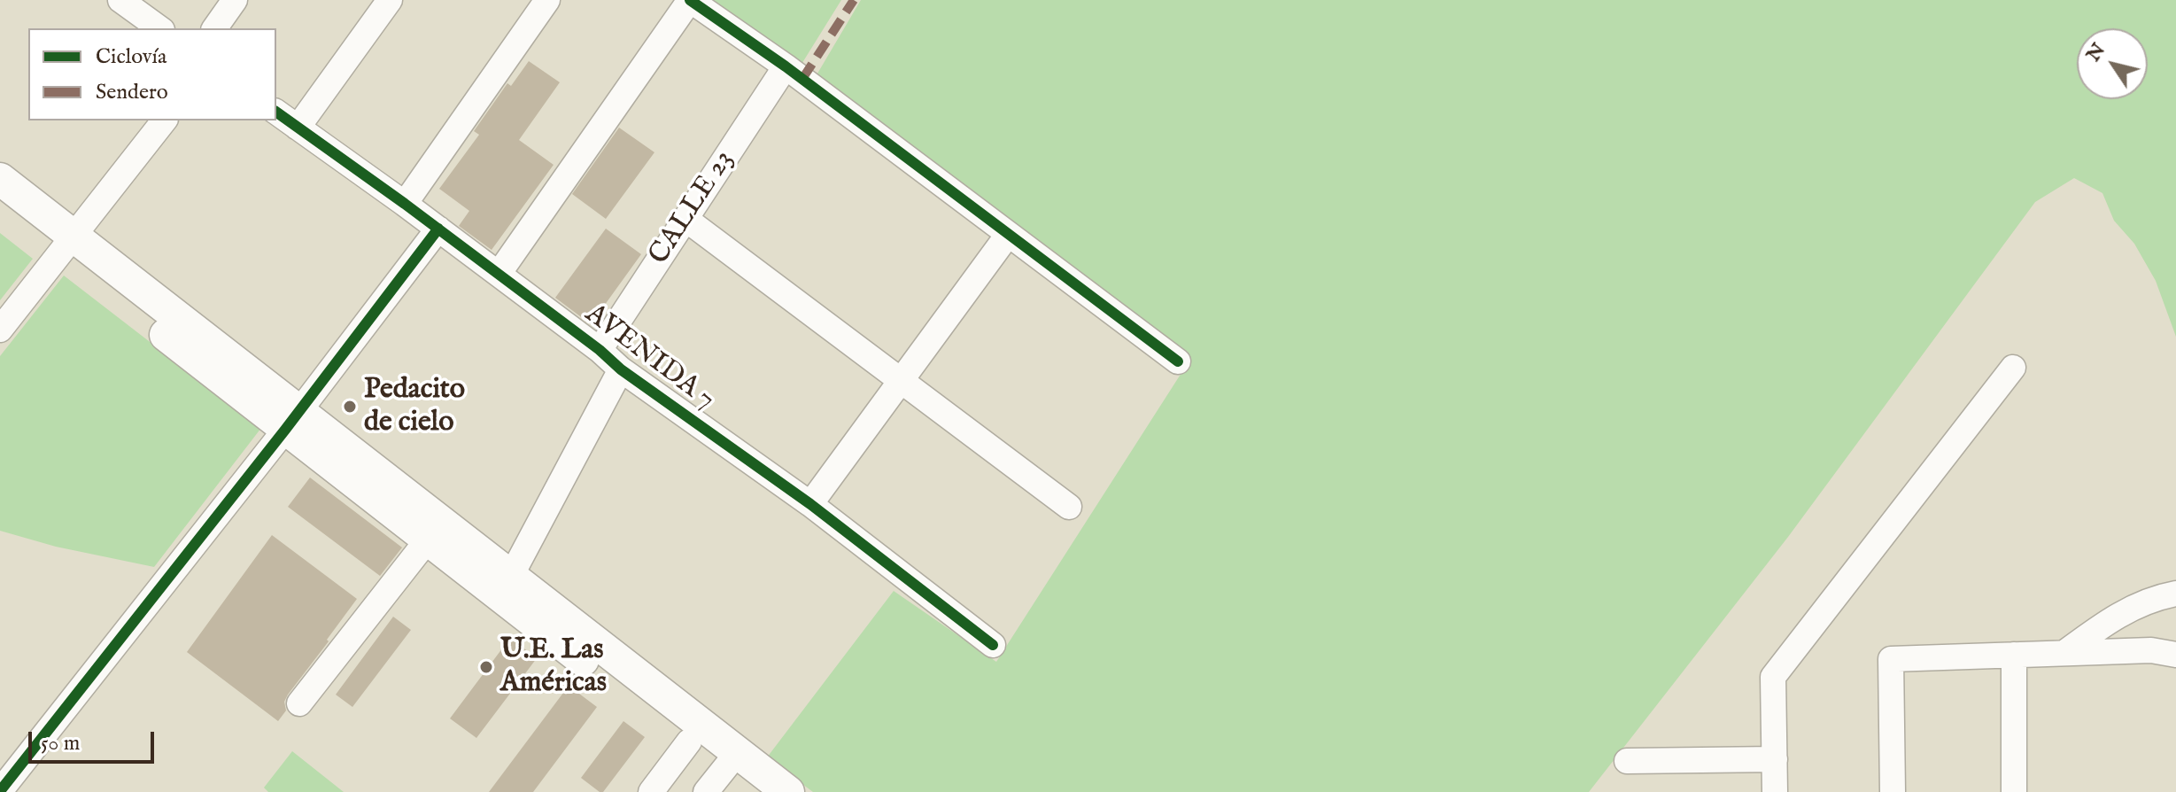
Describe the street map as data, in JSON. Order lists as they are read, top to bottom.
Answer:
{
  "streets": {
    "street": ["CALLE 23", "AVENIDA 7"]
  },
  "crossings": [
    ["CALLE 23", "AVENIDA 7"]
  ],
  "places": ["Pedacito de cielo", "U.E. Las Américas"],
  "legend": ["Ciclovía", "Sendero"],
  "scale_bar": "50 m",
  "north": "top left"
}
